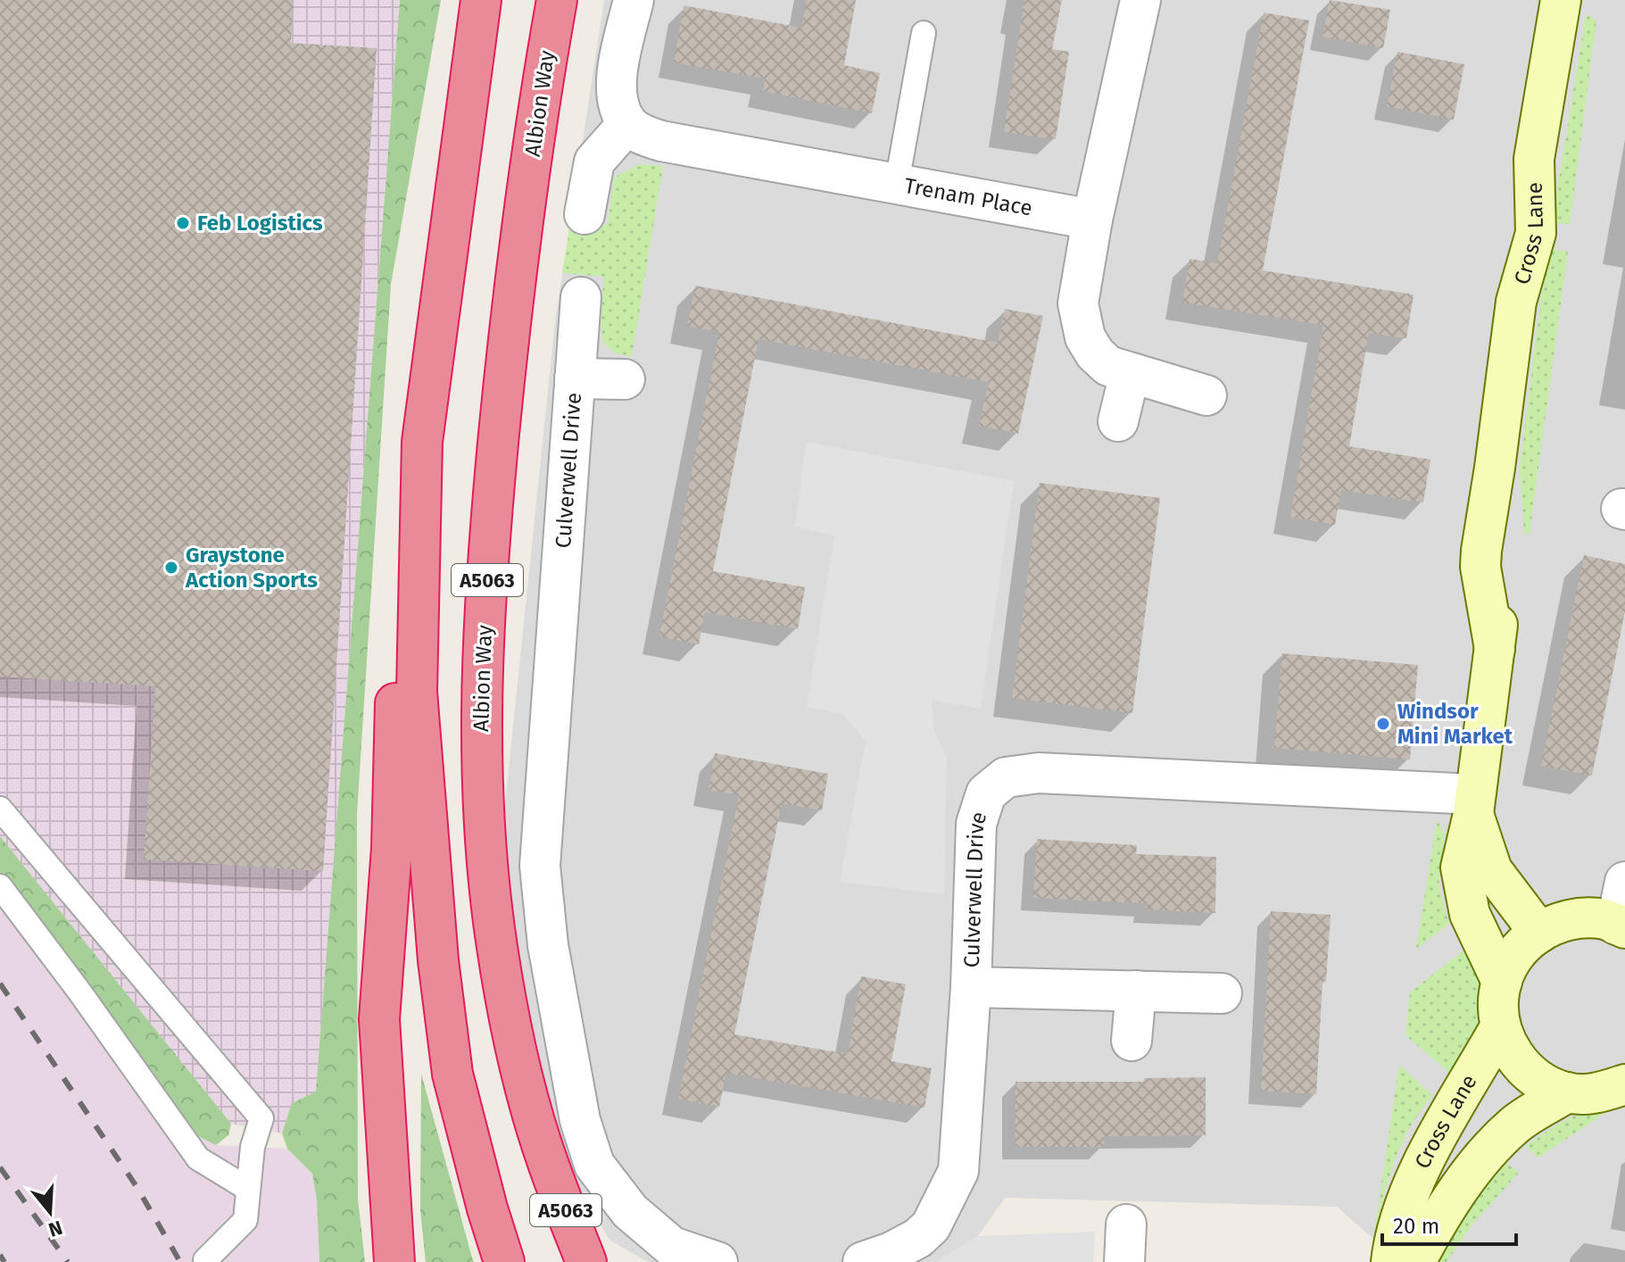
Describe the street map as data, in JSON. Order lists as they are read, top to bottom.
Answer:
{
  "streets": {
    "highway": ["Albion Way", "A5063"],
    "street": ["Trenam Place", "Cross Lane", "Culverwell Drive"]
  },
  "crossings": [
    ["Albion Way", "A5063"],
    ["Cross Lane", "Culverwell Drive"]
  ],
  "places": ["Feb Logistics", "Graystone Action Sports", "Windsor Mini Market"],
  "scale_bar": "20 m",
  "north": "bottom"
}
